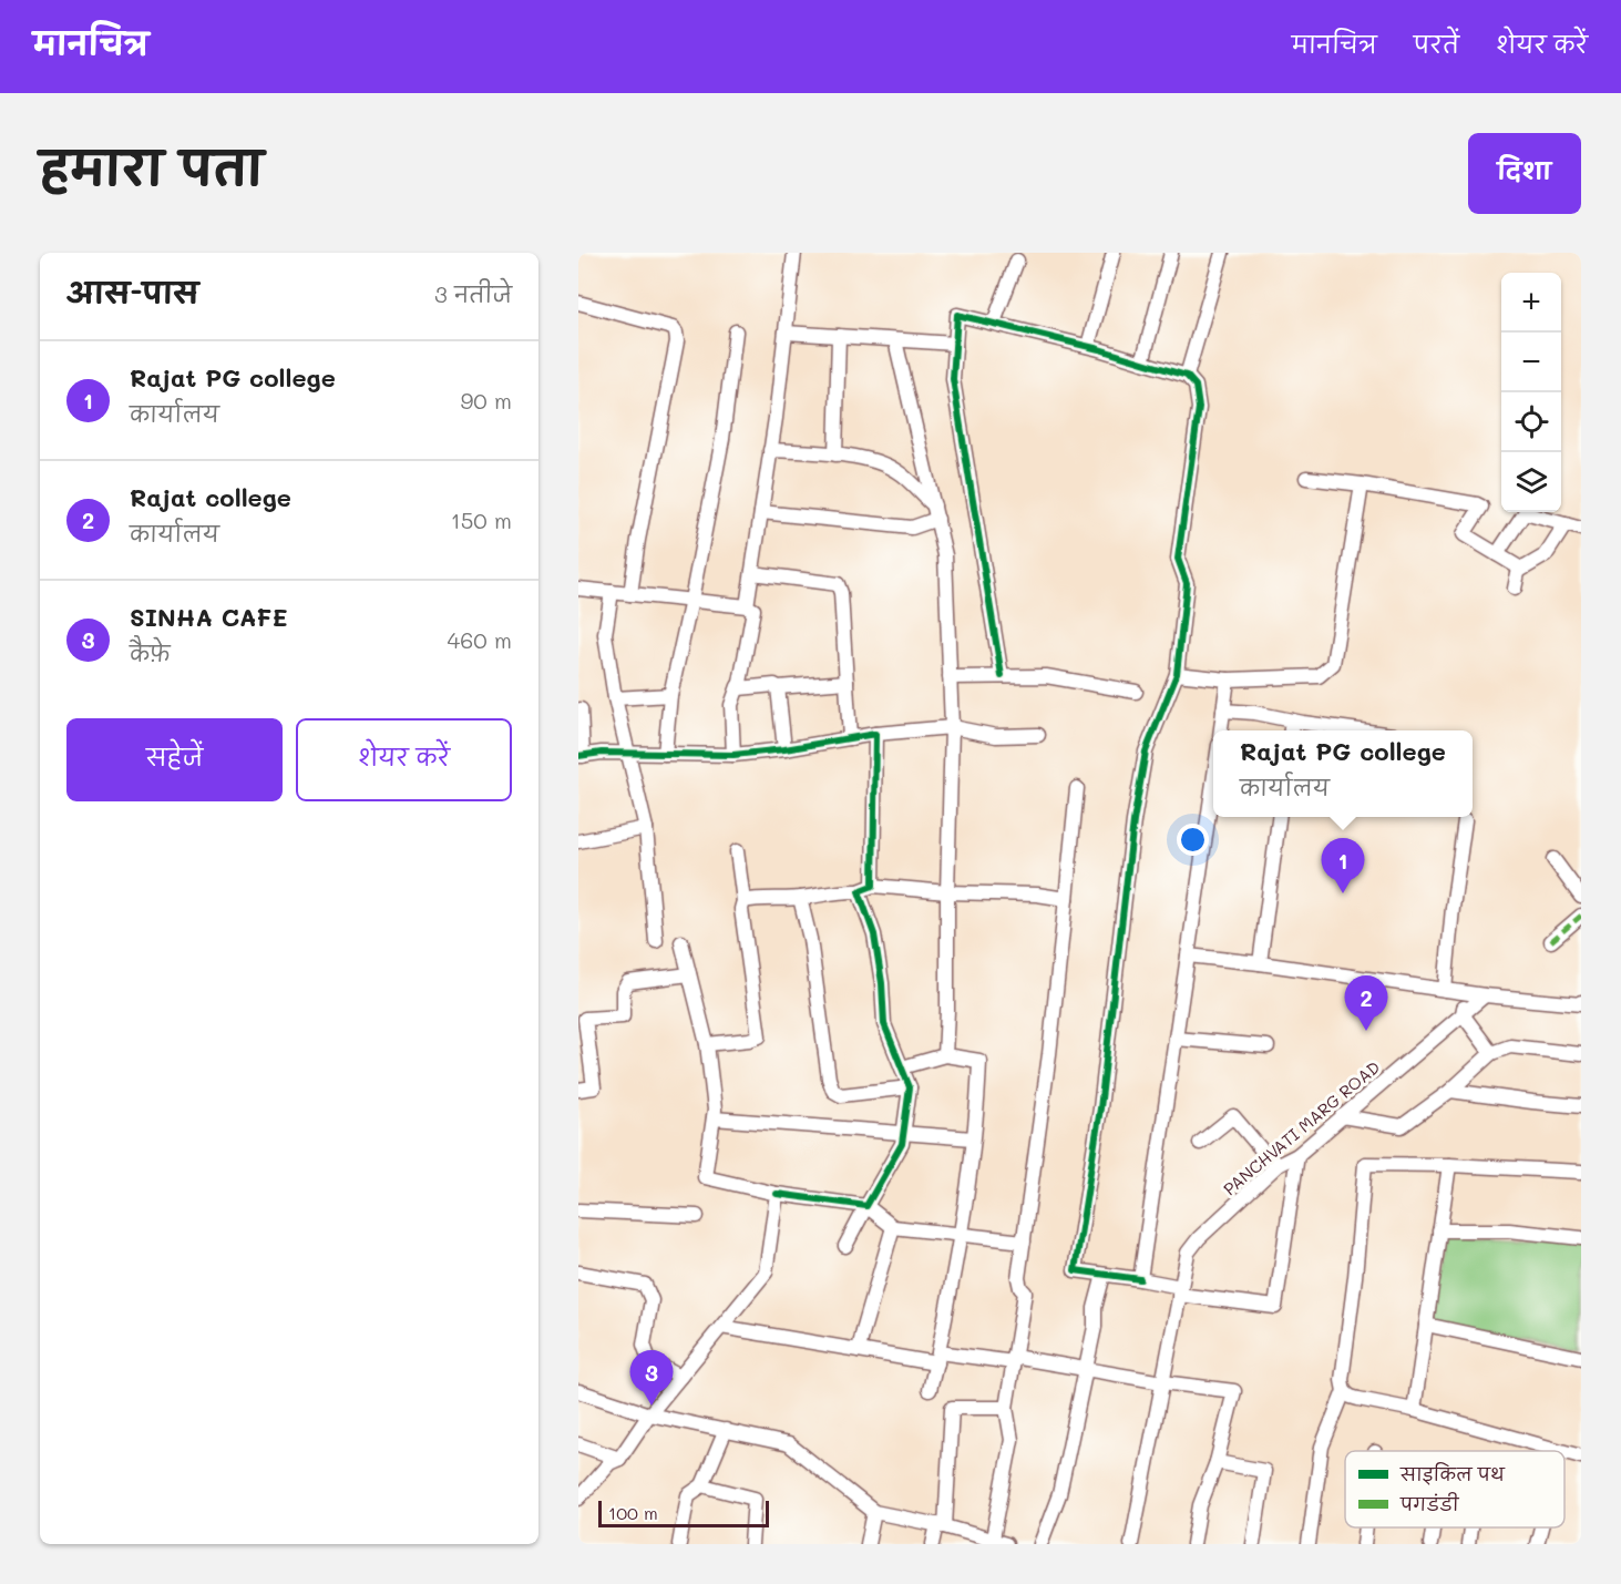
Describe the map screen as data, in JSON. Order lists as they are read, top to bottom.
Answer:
{
  "streets": {
    "street": ["PANCHVATI MARG ROAD"]
  },
  "legend": ["साइकिल पथ", "पगडंडी"],
  "scale_bar": "100 m",
  "page": {
    "header": "मानचित्र",
    "nav": ["मानचित्र", "परतें", "शेयर करें"],
    "title": "हमारा पता",
    "buttons": [
      "दिशा",
      ["सहेजें", "शेयर करें"]
    ],
    "heading": ["आस-पास", "3 नतीजे"],
    "map_buttons": ["+", "−"],
    "list": [
      {
        "mark": "1",
        "name": "Rajat PG college",
        "note": "कार्यालय",
        "value": "90 m"
      },
      {
        "mark": "2",
        "name": "Rajat college",
        "note": "कार्यालय",
        "value": "150 m"
      },
      {
        "mark": "3",
        "name": "SINHA CAFE",
        "note": "कैफ़े",
        "value": "460 m"
      }
    ],
    "popup": ["Rajat PG college", "कार्यालय"],
    "pins": ["1", "2", "3"],
    "scale": "100 m"
  }
}
